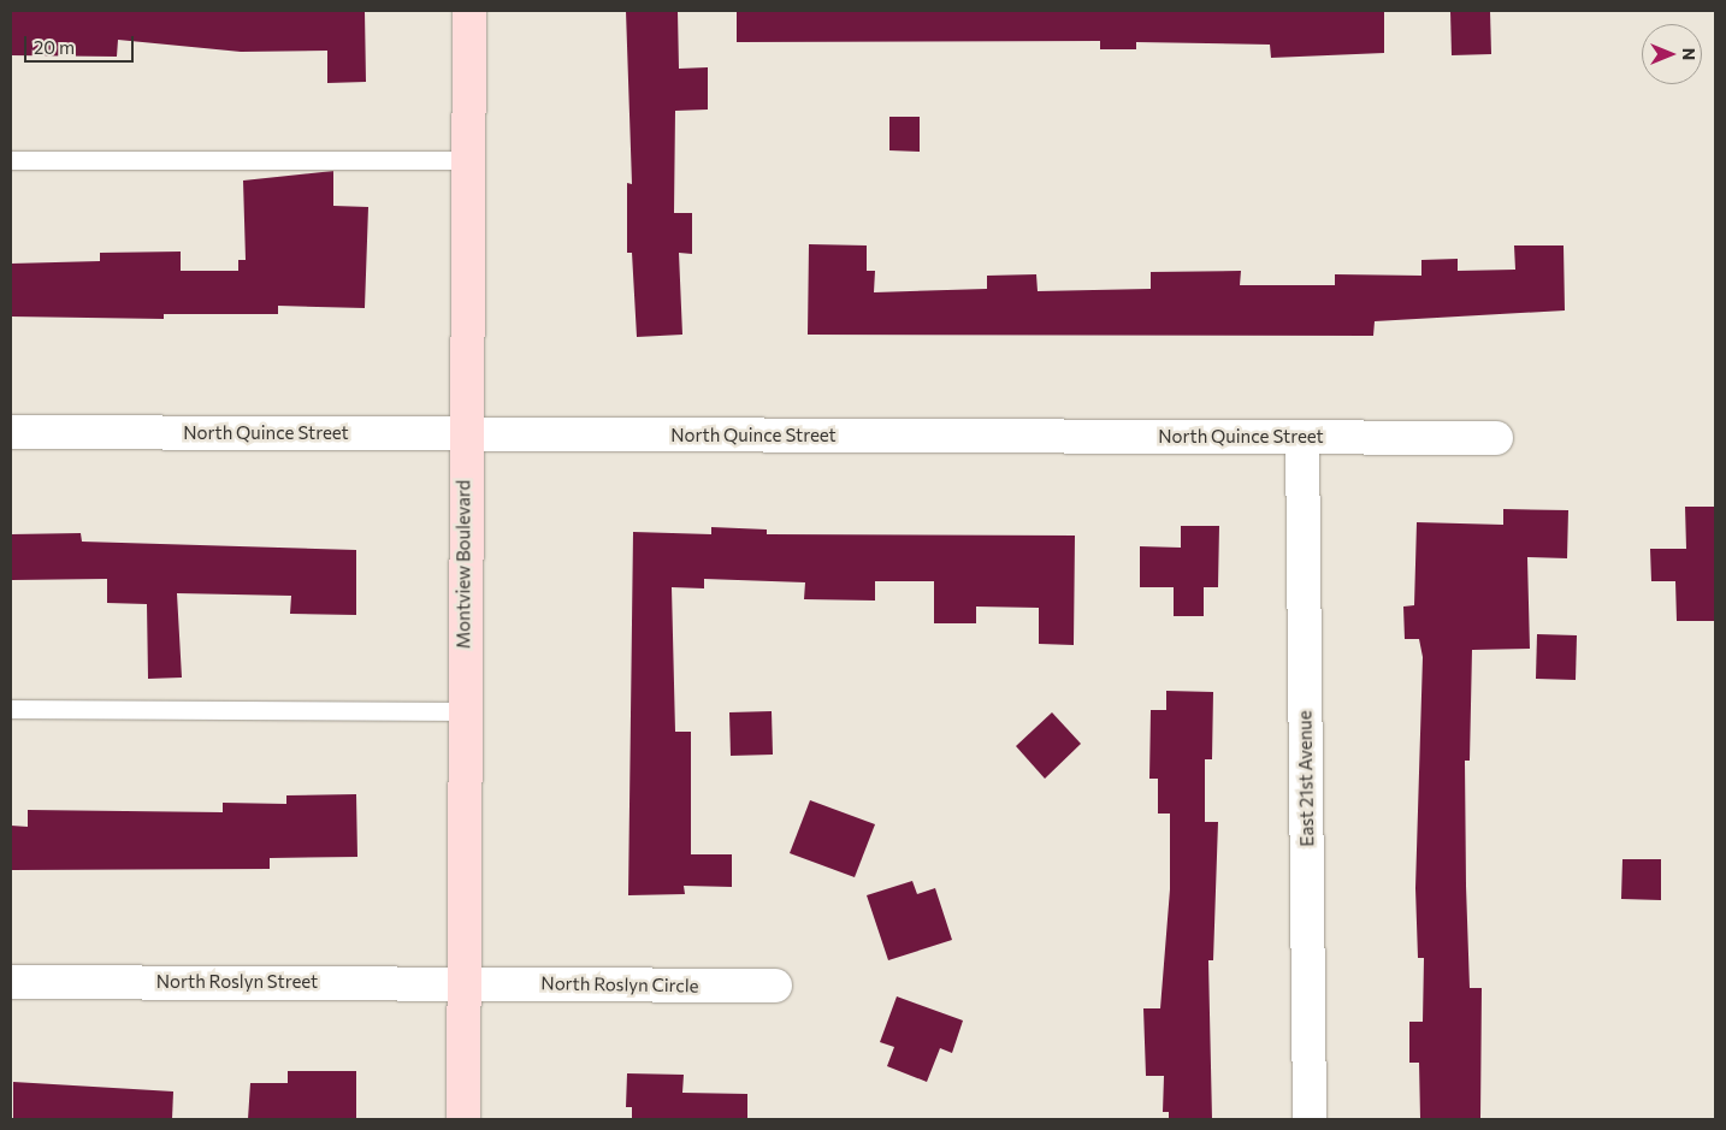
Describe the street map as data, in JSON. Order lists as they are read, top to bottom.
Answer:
{
  "streets": {
    "main road": ["Montview Boulevard"],
    "street": [
      "North Quince Street",
      "East 21st Avenue",
      "North Roslyn Street",
      "North Roslyn Circle"
    ]
  },
  "crossings": [
    ["North Quince Street", "Montview Boulevard"],
    ["North Quince Street", "East 21st Avenue"],
    ["Montview Boulevard", "North Roslyn Street"],
    ["Montview Boulevard", "North Roslyn Circle"],
    ["North Roslyn Street", "North Roslyn Circle"]
  ],
  "scale_bar": "20 m",
  "north": "right"
}
